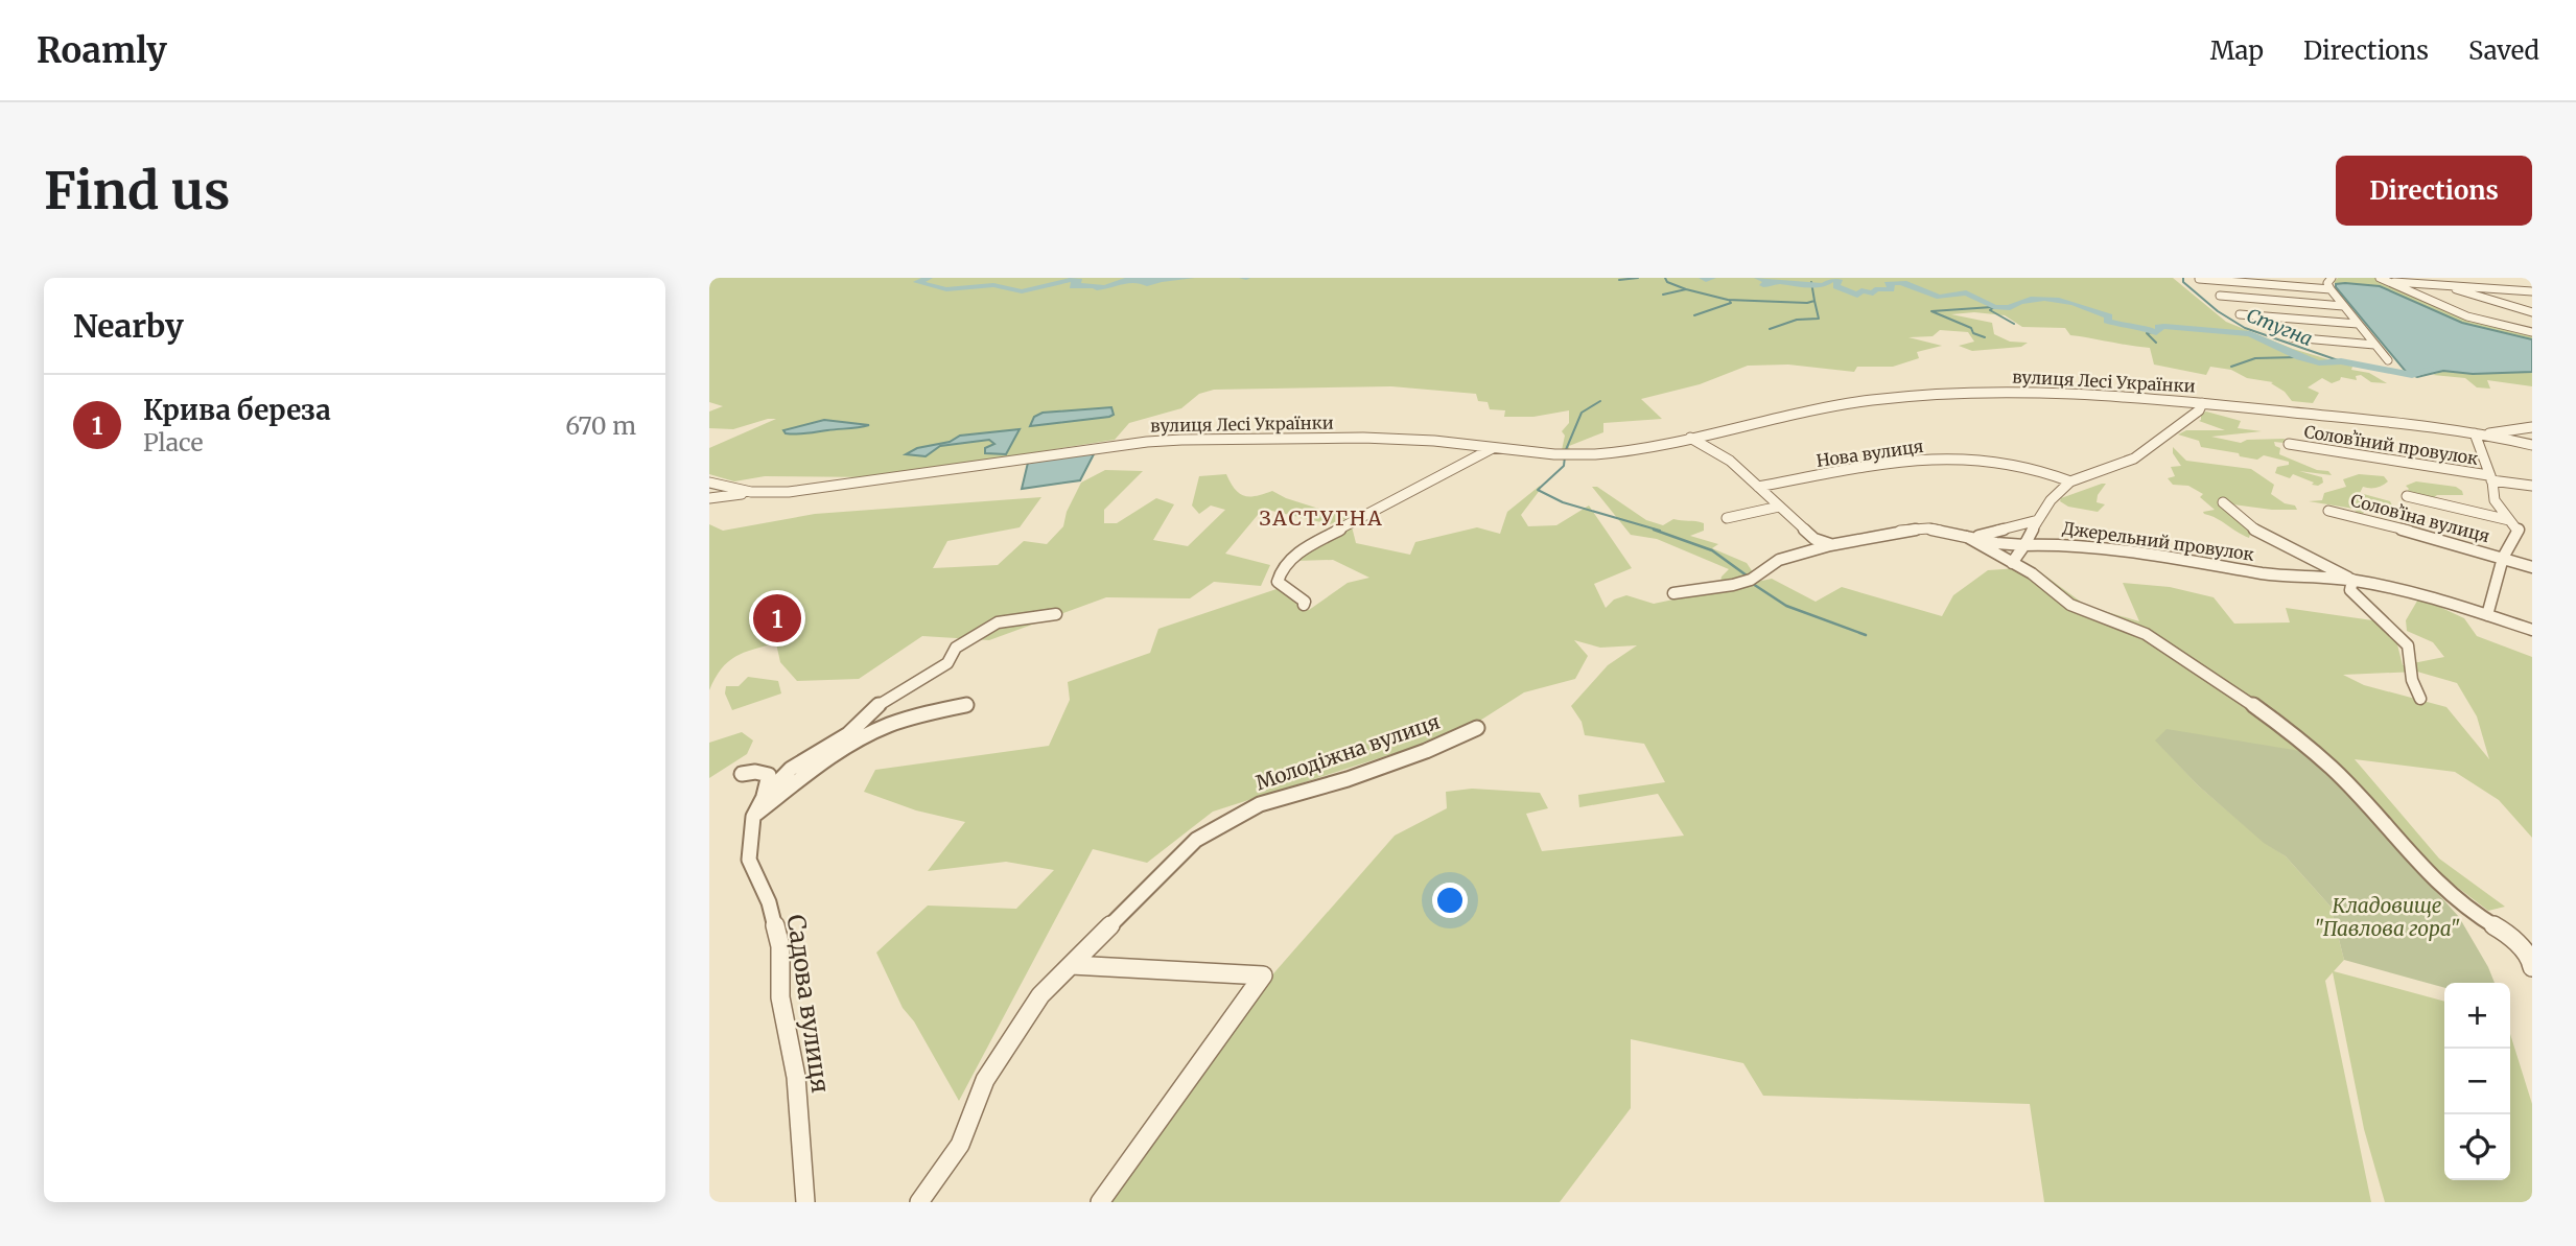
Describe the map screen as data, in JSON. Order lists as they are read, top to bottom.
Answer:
{
  "streets": {
    "street": [
      "вулиця Лесі Українки",
      "Соловʼїний провулок",
      "Нова вулиця",
      "Соловʼїна вулиця",
      "Джерельний провулок",
      "Молодіжна вулиця",
      "Садова вулиця"
    ]
  },
  "crossings": [
    ["вулиця Лесі Українки", "Соловʼїна вулиця"],
    ["вулиця Лесі Українки", "Джерельний провулок"],
    ["Соловʼїний провулок", "Соловʼїна вулиця"],
    ["Нова вулиця", "Джерельний провулок"]
  ],
  "districts": ["ЗАСТУГНА"],
  "water": ["Стугна"],
  "parks": ["Кладовище \"Павлова гора\""],
  "page": {
    "header": "Roamly",
    "nav": ["Map", "Directions", "Saved"],
    "buttons": "Directions",
    "title": "Find us",
    "heading": "Nearby",
    "list": [
      {
        "mark": "1",
        "name": "Крива береза",
        "note": "Place",
        "value": "670 m"
      }
    ],
    "pins": "1",
    "map_buttons": ["+", "−"]
  }
}
